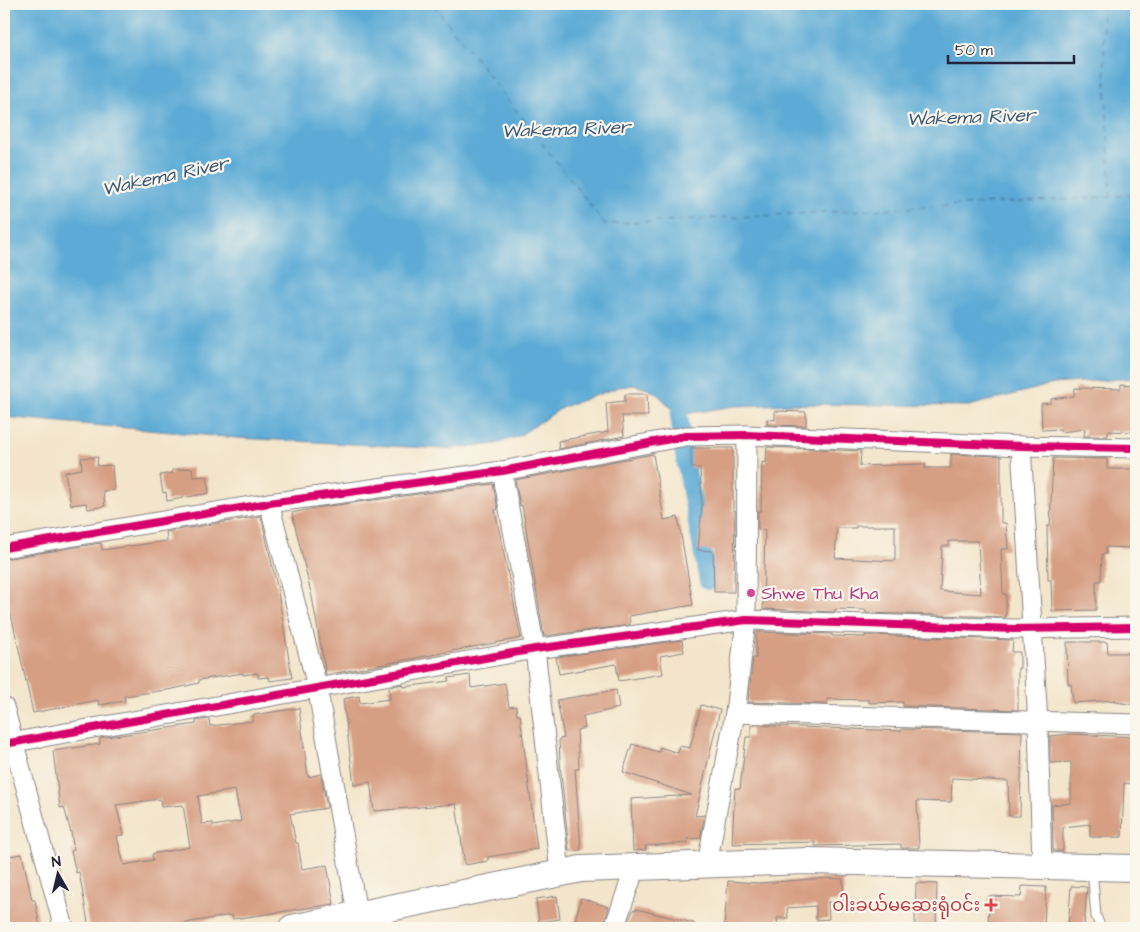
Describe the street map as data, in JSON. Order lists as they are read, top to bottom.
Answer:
{
  "water": ["Wakema River"],
  "places": {
    "other": ["Shwe Thu Kha"],
    "health": ["ဝါးခယ်မဆေးရုံဝင်း"]
  },
  "scale_bar": "50 m",
  "north": "top"
}
